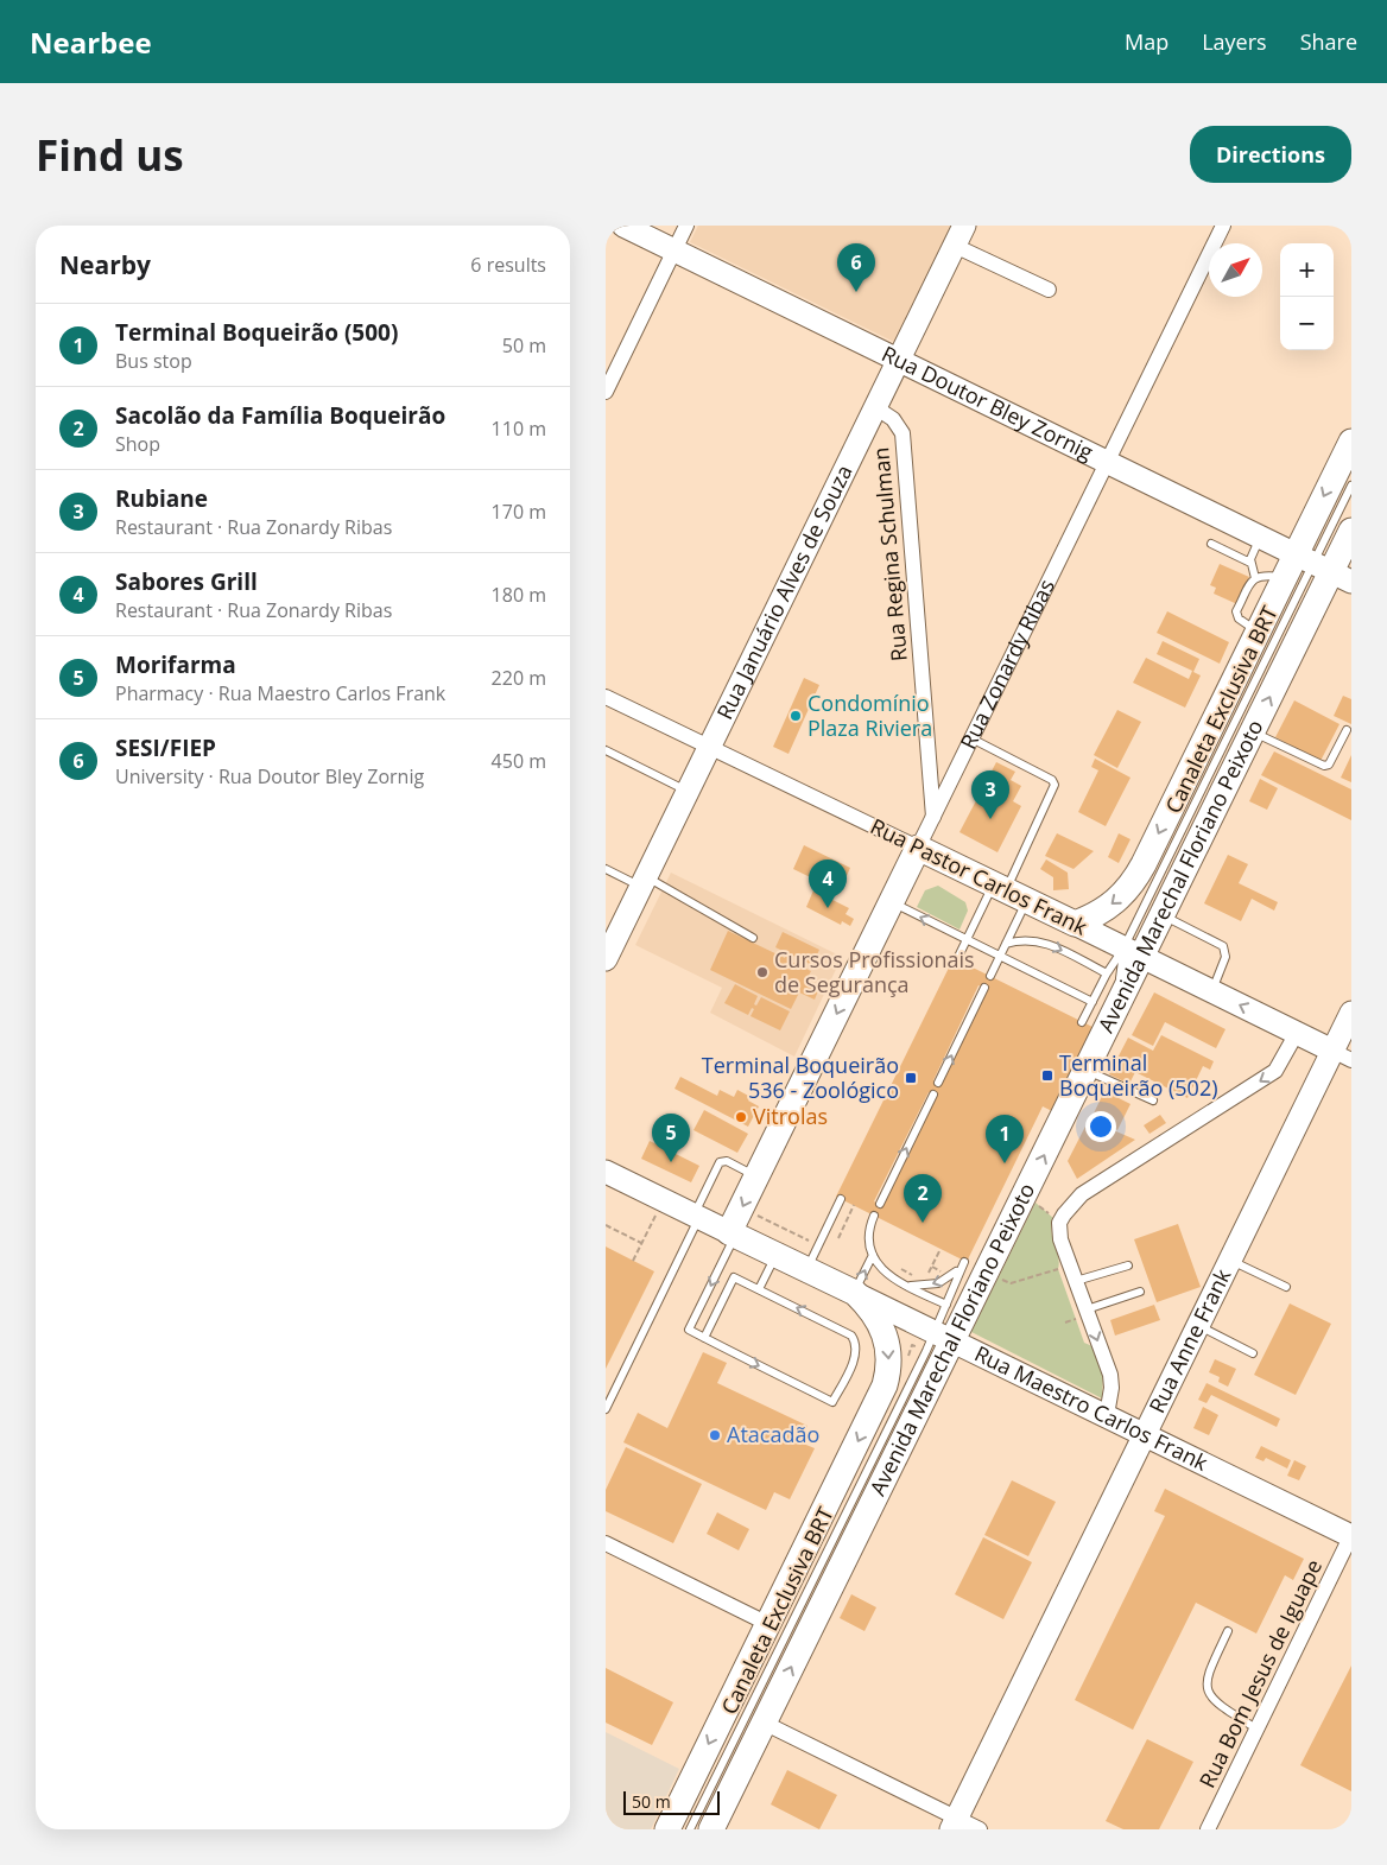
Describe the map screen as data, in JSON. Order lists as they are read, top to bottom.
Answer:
{
  "streets": {
    "main road": [
      "Rua Zonardy Ribas",
      "Rua Pastor Carlos Frank",
      "Avenida Marechal Floriano Peixoto",
      "Rua Maestro Carlos Frank"
    ],
    "street": [
      "Rua Doutor Bley Zornig",
      "Rua Regina Schulman",
      "Rua Januário Alves de Souza",
      "Rua Anne Frank",
      "Rua Bom Jesus de Iguape"
    ],
    "lane": ["Canaleta Exclusiva BRT"]
  },
  "crossings": [
    ["Rua Doutor Bley Zornig", "Rua Januário Alves de Souza"],
    ["Rua Doutor Bley Zornig", "Rua Zonardy Ribas"],
    ["Rua Doutor Bley Zornig", "Canaleta Exclusiva BRT"],
    ["Rua Doutor Bley Zornig", "Avenida Marechal Floriano Peixoto"],
    ["Rua Regina Schulman", "Rua Januário Alves de Souza"],
    ["Rua Regina Schulman", "Rua Zonardy Ribas"],
    ["Rua Januário Alves de Souza", "Rua Pastor Carlos Frank"],
    ["Rua Zonardy Ribas", "Rua Pastor Carlos Frank"],
    ["Rua Zonardy Ribas", "Rua Maestro Carlos Frank"],
    ["Canaleta Exclusiva BRT", "Rua Pastor Carlos Frank"],
    ["Canaleta Exclusiva BRT", "Avenida Marechal Floriano Peixoto"],
    ["Canaleta Exclusiva BRT", "Rua Maestro Carlos Frank"],
    ["Rua Pastor Carlos Frank", "Avenida Marechal Floriano Peixoto"],
    ["Rua Pastor Carlos Frank", "Rua Anne Frank"],
    ["Avenida Marechal Floriano Peixoto", "Rua Maestro Carlos Frank"],
    ["Rua Anne Frank", "Rua Maestro Carlos Frank"],
    ["Rua Maestro Carlos Frank", "Rua Bom Jesus de Iguape"]
  ],
  "places": {
    "other": [
      "Condomínio Plaza Riviera",
      "Cursos Profissionais de Segurança",
      "Vitrolas",
      "Atacadão"
    ],
    "transit": ["Terminal Boqueirão (502)", "Terminal Boqueirão 536 - Zoológico"]
  },
  "scale_bar": "50 m",
  "north": "top right",
  "page": {
    "header": "Nearbee",
    "nav": ["Map", "Layers", "Share"],
    "buttons": "Directions",
    "title": "Find us",
    "heading": ["Nearby", "6 results"],
    "map_buttons": ["+", "−"],
    "pins": [
      "6",
      "3",
      "4",
      "5",
      "1",
      "2"
    ],
    "list": [
      {
        "mark": "1",
        "name": "Terminal Boqueirão (500)",
        "note": "Bus stop",
        "value": "50 m"
      },
      {
        "mark": "2",
        "name": "Sacolão da Família Boqueirão",
        "note": "Shop",
        "value": "110 m"
      },
      {
        "mark": "3",
        "name": "Rubiane",
        "note": "Restaurant · Rua Zonardy Ribas",
        "value": "170 m"
      },
      {
        "mark": "4",
        "name": "Sabores Grill",
        "note": "Restaurant · Rua Zonardy Ribas",
        "value": "180 m"
      },
      {
        "mark": "5",
        "name": "Morifarma",
        "note": "Pharmacy · Rua Maestro Carlos Frank",
        "value": "220 m"
      },
      {
        "mark": "6",
        "name": "SESI/FIEP",
        "note": "University · Rua Doutor Bley Zornig",
        "value": "450 m"
      }
    ],
    "scale": "50 m"
  }
}
